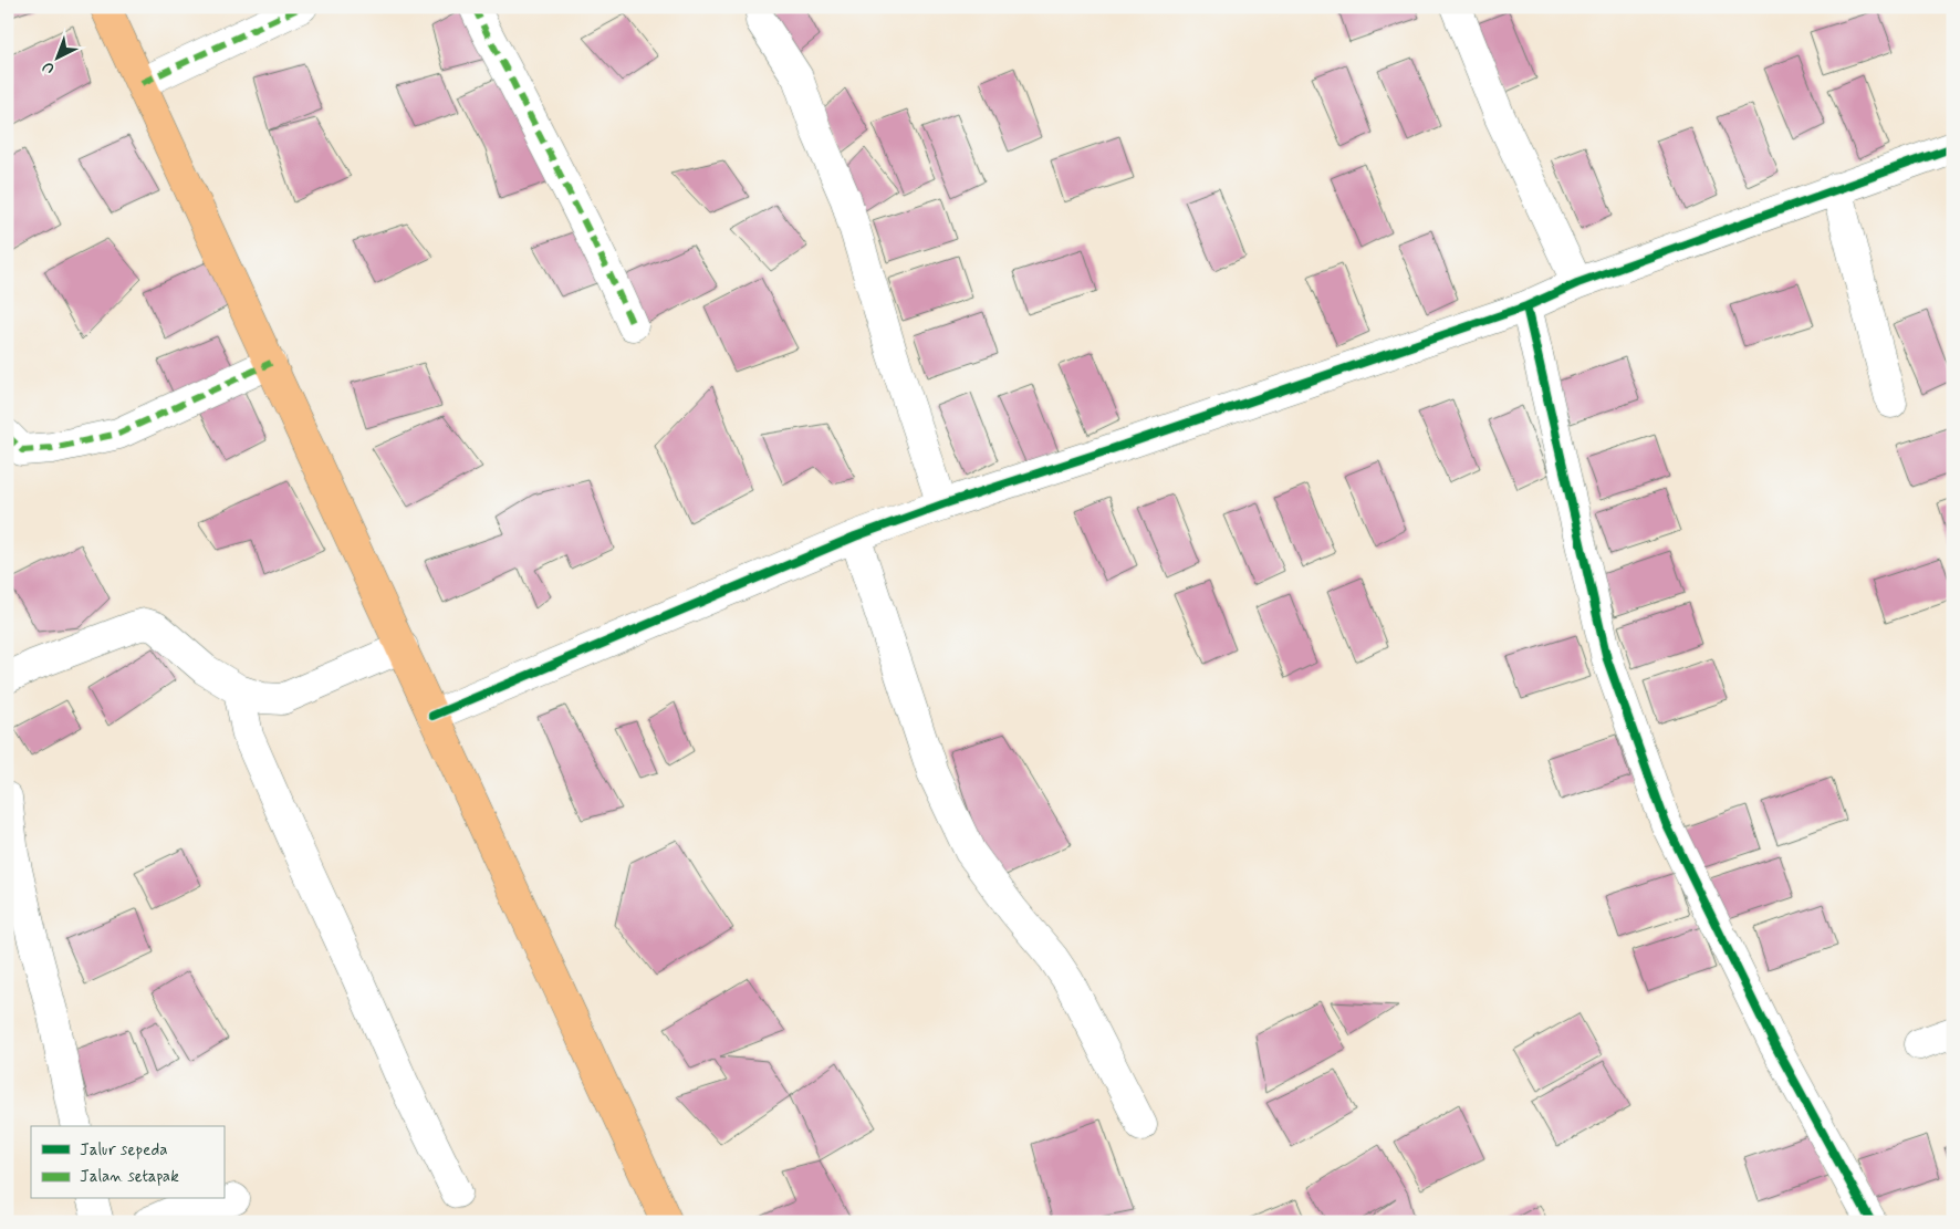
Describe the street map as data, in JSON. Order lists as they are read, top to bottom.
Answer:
{
  "legend": ["Jalur sepeda", "Jalan setapak"],
  "north": "bottom left"
}
